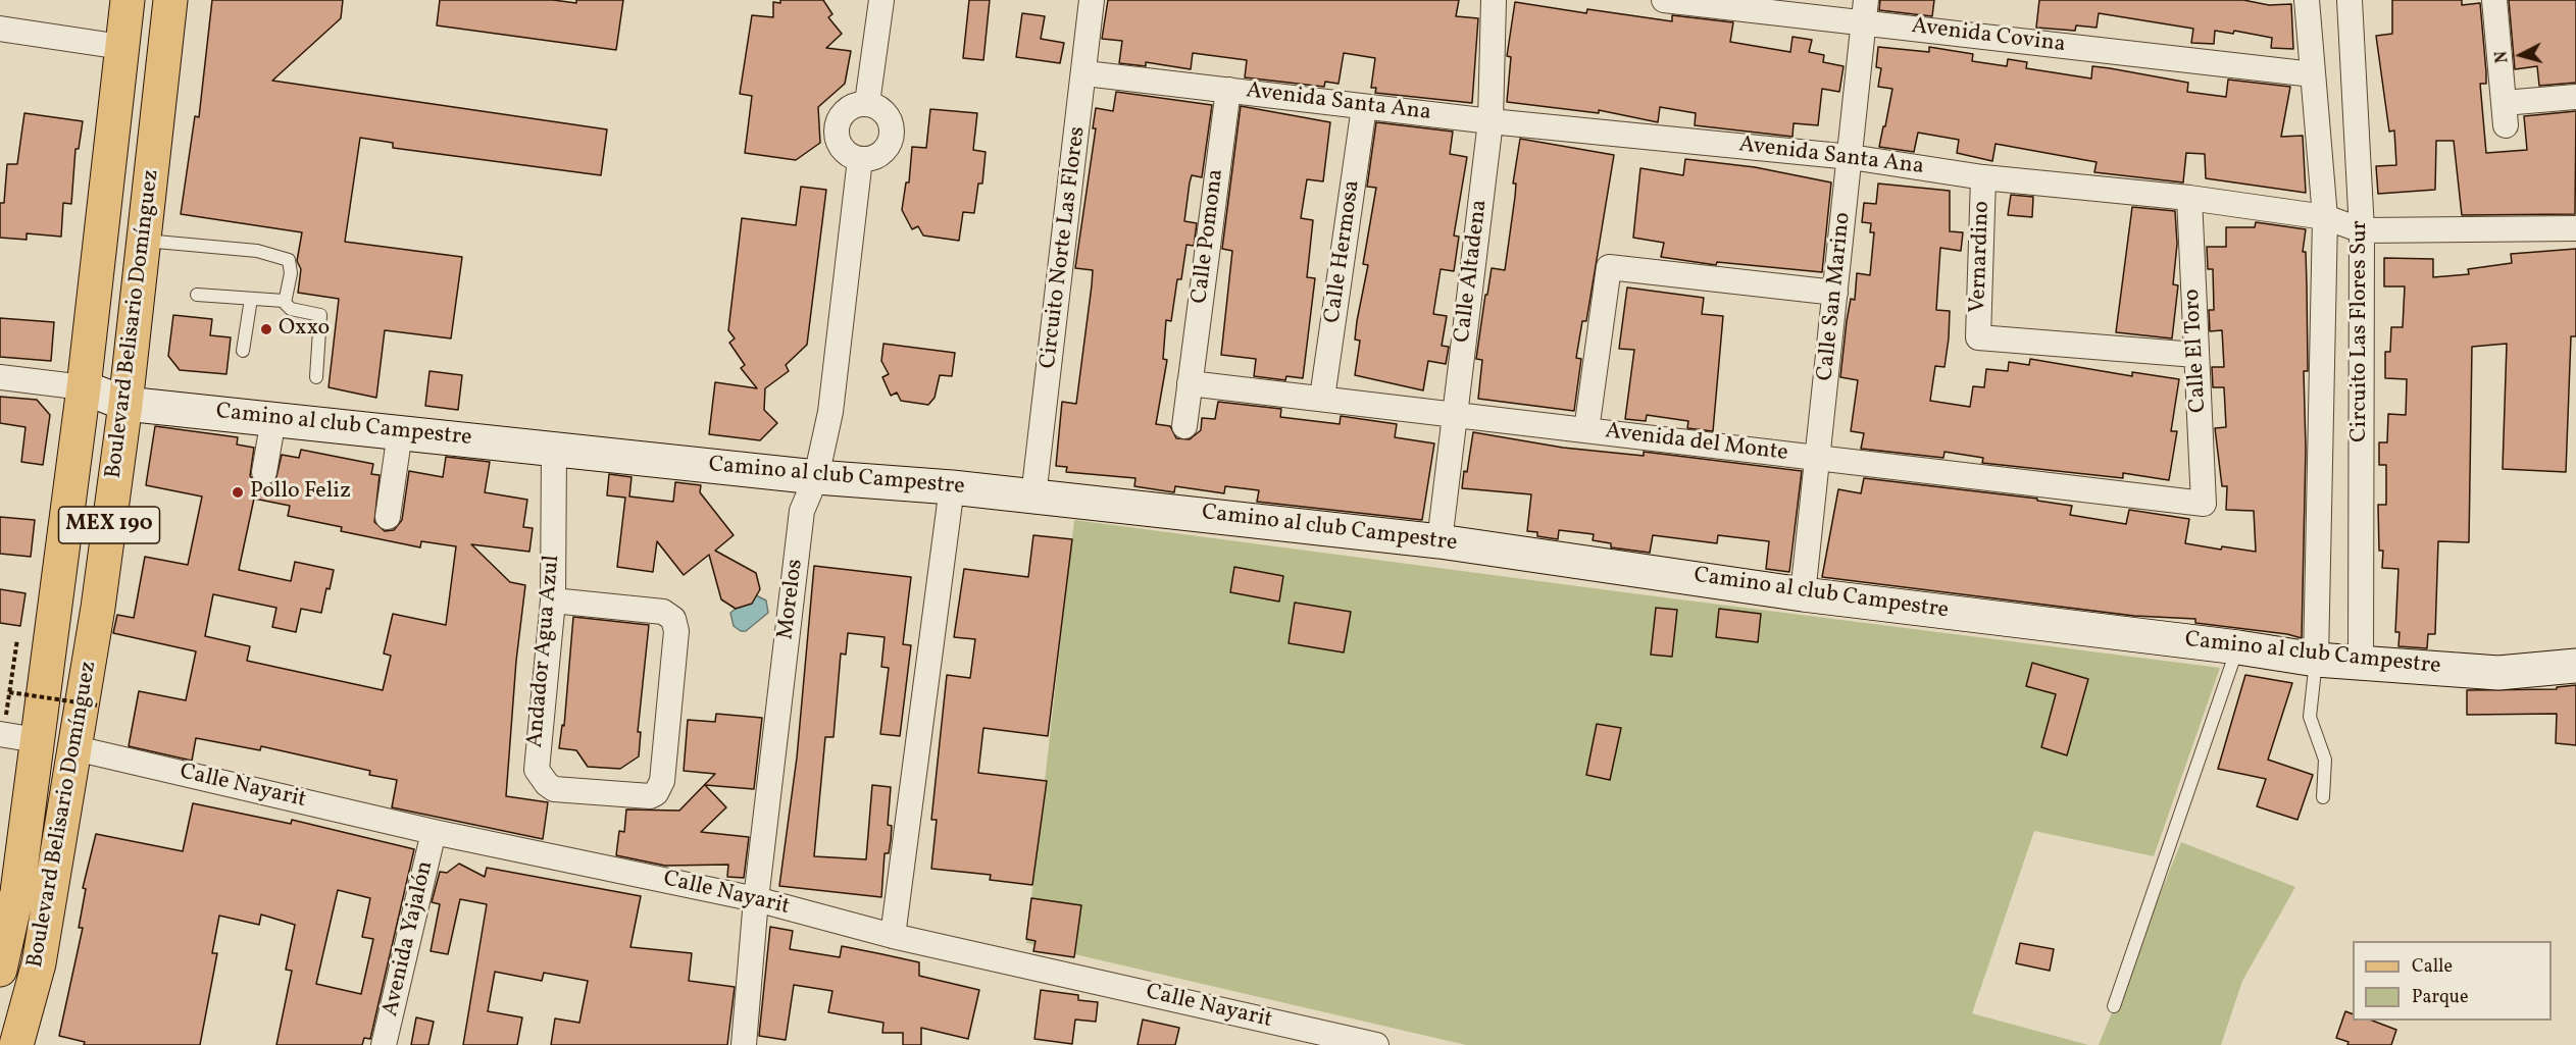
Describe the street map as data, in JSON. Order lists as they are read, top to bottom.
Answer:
{
  "streets": {
    "main road": ["Boulevard Belisario Domínguez", "Camino al club Campestre", "MEX 190"],
    "street": [
      "Avenida Covina",
      "Avenida Santa Ana",
      "Calle Pomona",
      "Circuito Norte Las Flores",
      "Calle Hermosa",
      "Vernardino",
      "Calle Altadena",
      "Calle San Marino",
      "Circuito Las Flores Sur",
      "Calle El Toro",
      "Avenida del Monte",
      "Morelos",
      "Andador Agua Azul",
      "Calle Nayarit",
      "Avenida Yajalón"
    ]
  },
  "crossings": [
    ["Avenida Covina", "Calle San Marino"],
    ["Avenida Covina", "Circuito Las Flores Sur"],
    ["Avenida Santa Ana", "Calle Pomona"],
    ["Avenida Santa Ana", "Circuito Norte Las Flores"],
    ["Avenida Santa Ana", "Calle Hermosa"],
    ["Avenida Santa Ana", "Vernardino"],
    ["Avenida Santa Ana", "Calle Altadena"],
    ["Avenida Santa Ana", "Calle San Marino"],
    ["Avenida Santa Ana", "Circuito Las Flores Sur"],
    ["Avenida Santa Ana", "Calle El Toro"],
    ["Calle Pomona", "Avenida del Monte"],
    ["Circuito Norte Las Flores", "Camino al club Campestre"],
    ["Calle Hermosa", "Avenida del Monte"],
    ["Vernardino", "Calle El Toro"],
    ["Calle Altadena", "Camino al club Campestre"],
    ["Calle Altadena", "Avenida del Monte"],
    ["Calle San Marino", "Camino al club Campestre"],
    ["Calle San Marino", "Avenida del Monte"],
    ["Boulevard Belisario Domínguez", "Camino al club Campestre"],
    ["Boulevard Belisario Domínguez", "Calle Nayarit"],
    ["Circuito Las Flores Sur", "Camino al club Campestre"],
    ["Calle El Toro", "Avenida del Monte"],
    ["Camino al club Campestre", "Morelos"],
    ["Camino al club Campestre", "Andador Agua Azul"],
    ["Morelos", "Calle Nayarit"],
    ["Calle Nayarit", "Avenida Yajalón"]
  ],
  "places": ["Oxxo", "Pollo Feliz"],
  "legend": ["Calle", "Parque"],
  "north": "left"
}
